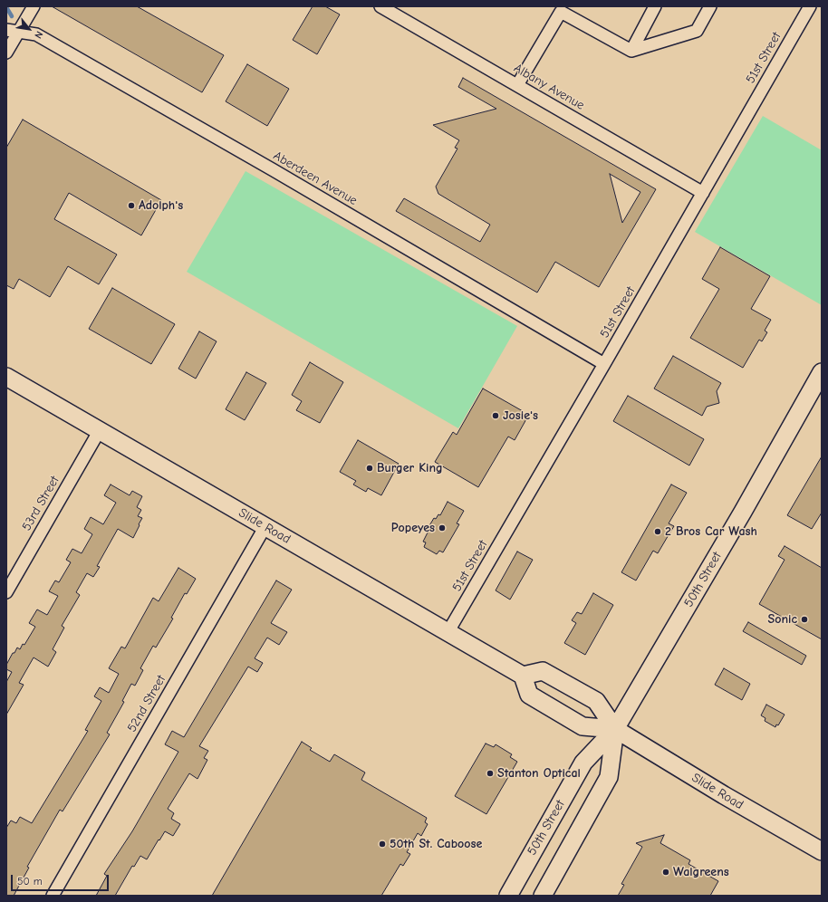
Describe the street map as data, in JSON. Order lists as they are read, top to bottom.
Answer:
{
  "streets": {
    "main road": ["Slide Road", "50th Street"],
    "street": [
      "51st Street",
      "Albany Avenue",
      "Aberdeen Avenue",
      "53rd Street",
      "52nd Street"
    ]
  },
  "crossings": [
    ["51st Street", "Albany Avenue"],
    ["51st Street", "Aberdeen Avenue"],
    ["51st Street", "Slide Road"],
    ["53rd Street", "Slide Road"],
    ["Slide Road", "50th Street"],
    ["Slide Road", "52nd Street"]
  ],
  "places": [
    "Adolph's",
    "Josie's",
    "Burger King",
    "Popeyes",
    "2 Bros Car Wash",
    "Sonic",
    "Stanton Optical",
    "50th St. Caboose",
    "Walgreens"
  ],
  "scale_bar": "50 m",
  "north": "bottom right"
}
